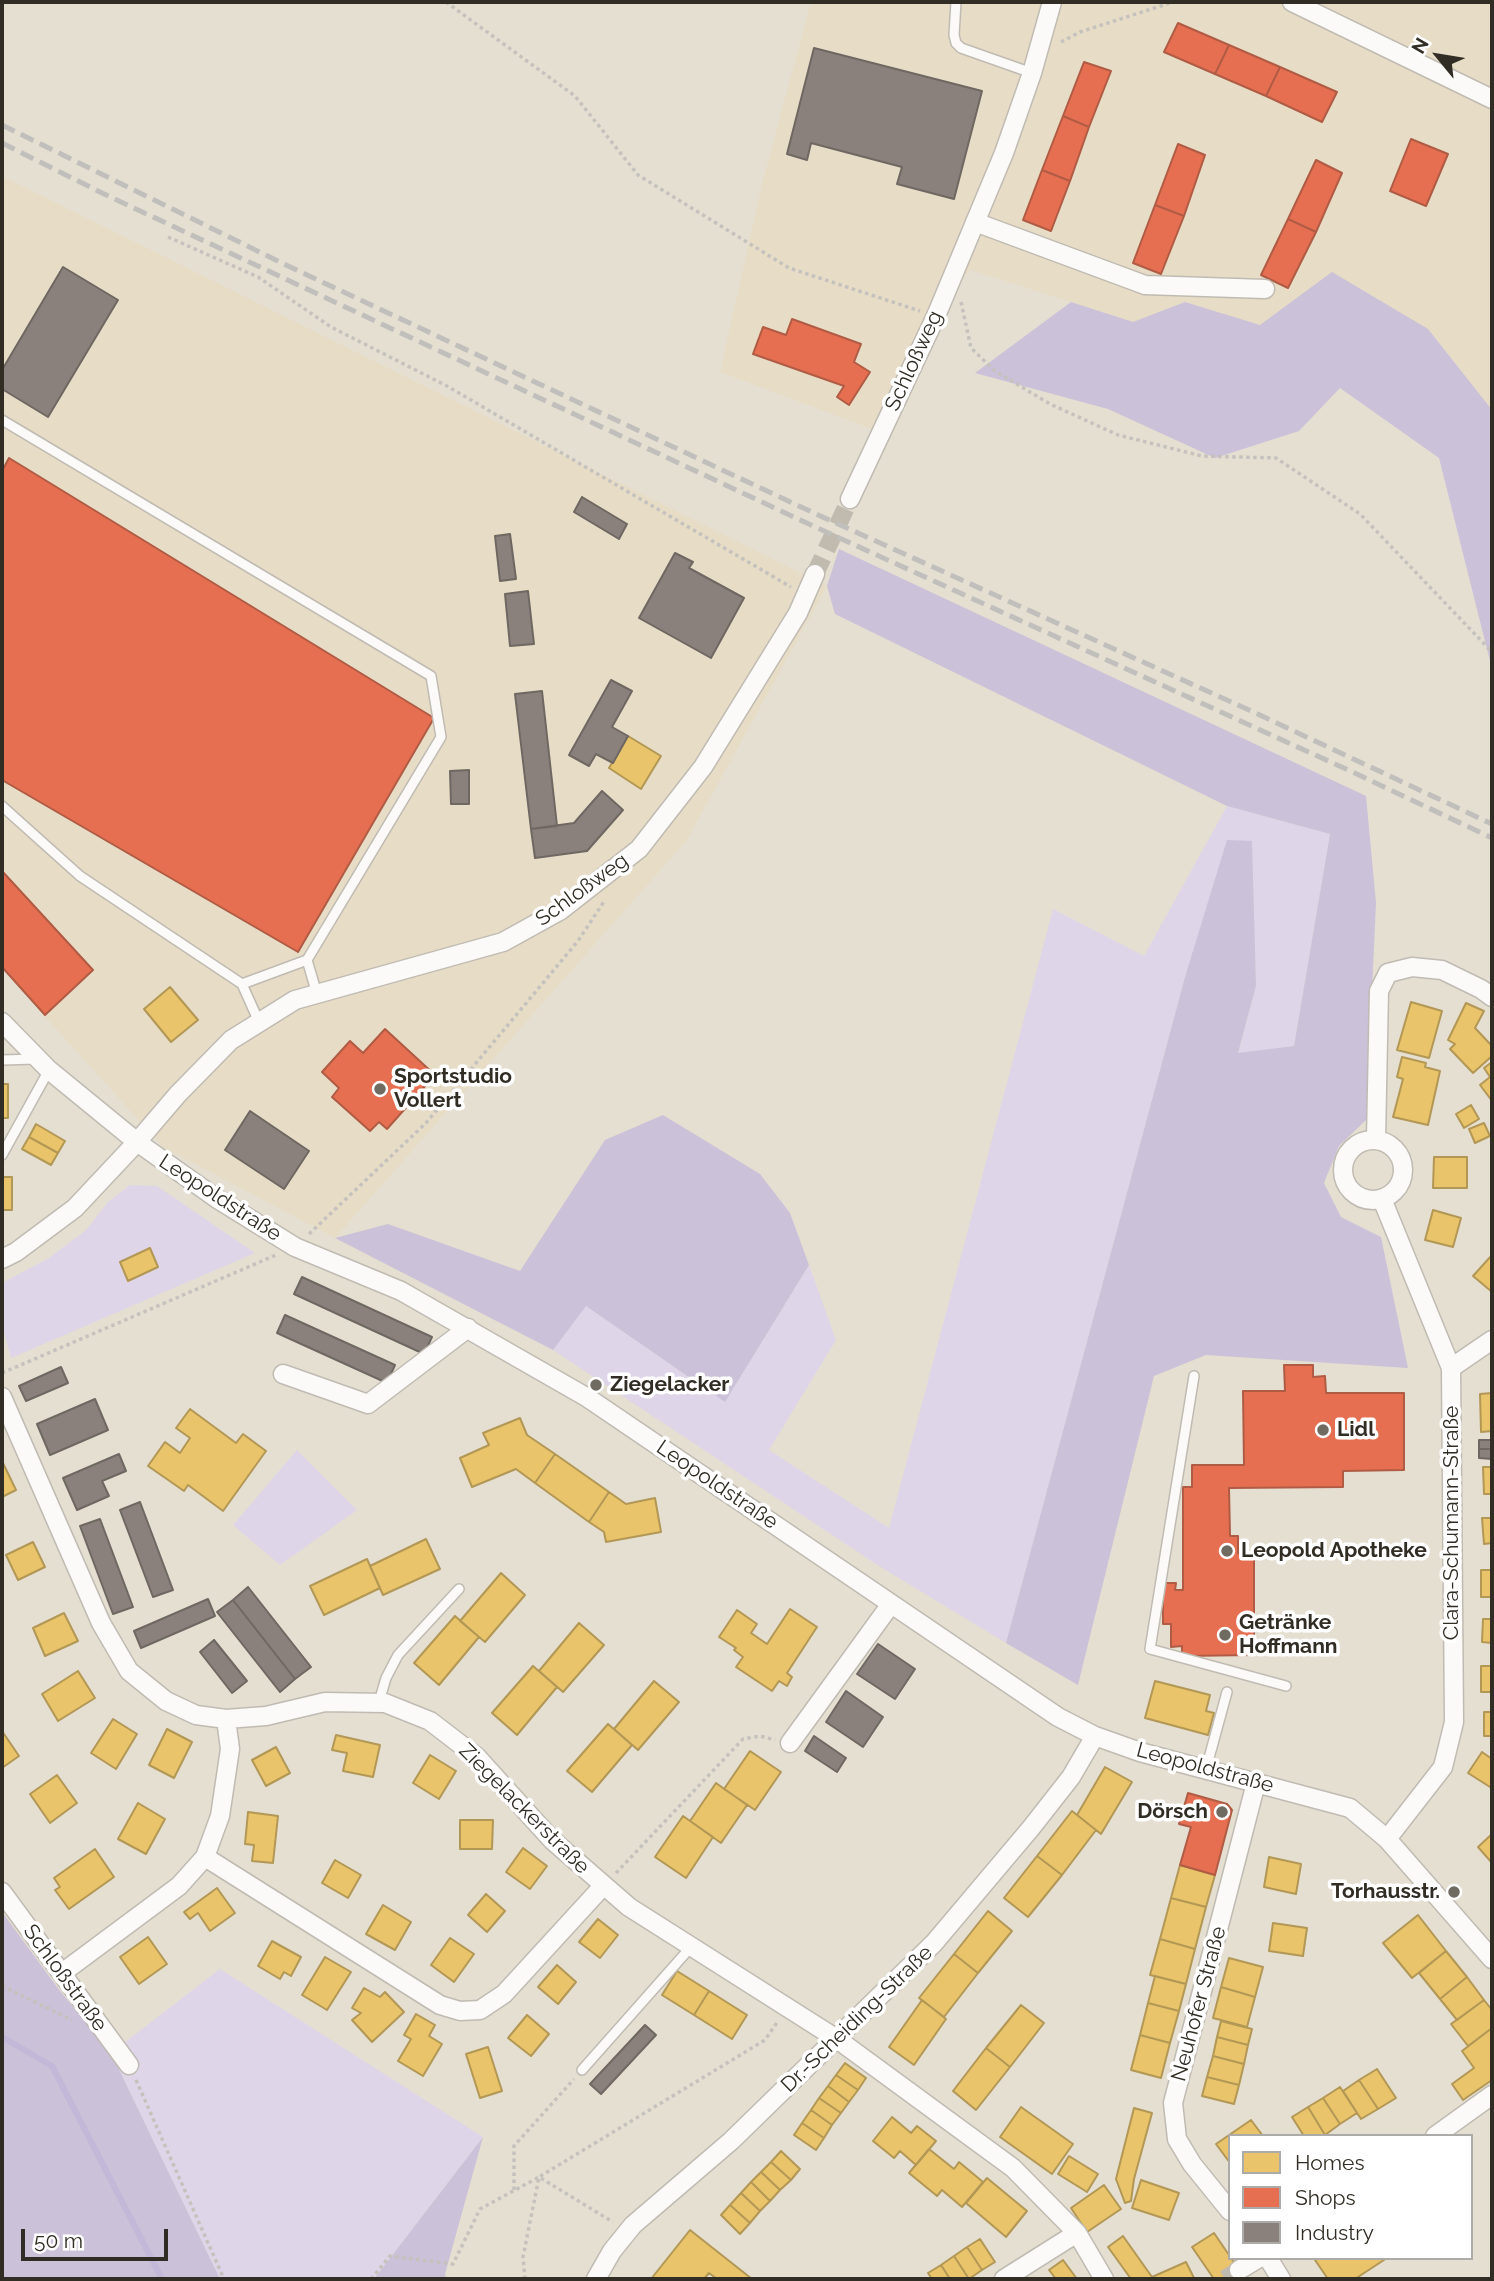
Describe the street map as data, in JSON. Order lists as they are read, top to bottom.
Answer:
{
  "streets": {
    "street": [
      "Schloßweg",
      "Leopoldstraße",
      "Clara-Schumann-Straße",
      "Ziegelackerstraße",
      "Schloßstraße",
      "Neuhofer Straße",
      "Dr.-Scheiding-Straße"
    ]
  },
  "crossings": [
    ["Schloßweg", "Leopoldstraße"],
    ["Leopoldstraße", "Clara-Schumann-Straße"],
    ["Leopoldstraße", "Neuhofer Straße"],
    ["Leopoldstraße", "Dr.-Scheiding-Straße"],
    ["Ziegelackerstraße", "Dr.-Scheiding-Straße"]
  ],
  "places": [
    "Sportstudio Vollert",
    "Ziegelacker",
    "Lidl",
    "Leopold Apotheke",
    "Getränke Hoffmann",
    "Dörsch",
    "Torhausstr."
  ],
  "legend": ["Homes", "Shops", "Industry"],
  "scale_bar": "50 m",
  "north": "top left"
}
